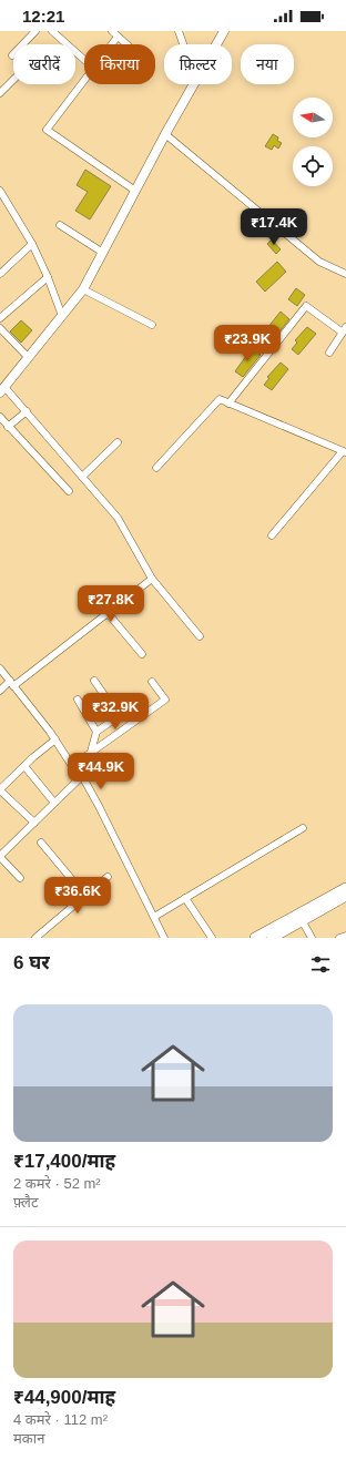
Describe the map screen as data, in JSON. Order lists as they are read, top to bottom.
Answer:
{
  "north": "left",
  "page": {
    "status": "12:21",
    "chip": [
      "खरीदें",
      "किराया",
      "फ़िल्टर",
      "नया"
    ],
    "price": [
      "₹17.4K",
      "₹23.9K",
      "₹27.8K",
      "₹32.9K",
      "₹44.9K",
      "₹36.6K"
    ],
    "heading": "6 घर",
    "list": [
      {
        "name": "₹17,400/माह",
        "note": "2 कमरे · 52 m² · फ़्लैट"
      },
      {
        "name": "₹44,900/माह",
        "note": "4 कमरे · 112 m² · मकान"
      }
    ]
  }
}
